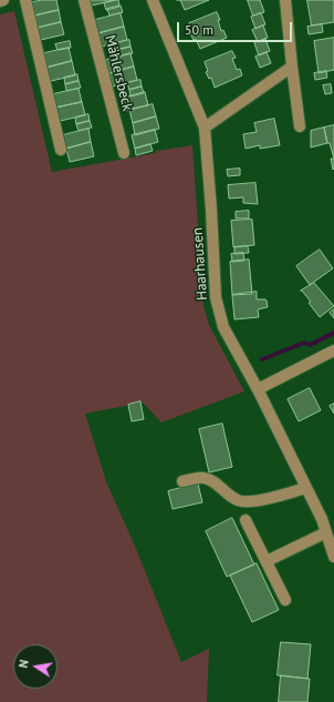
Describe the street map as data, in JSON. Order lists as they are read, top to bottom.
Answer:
{
  "streets": {
    "street": ["Mählersbeck", "Haarhausen"]
  },
  "scale_bar": "50 m",
  "north": "left"
}
